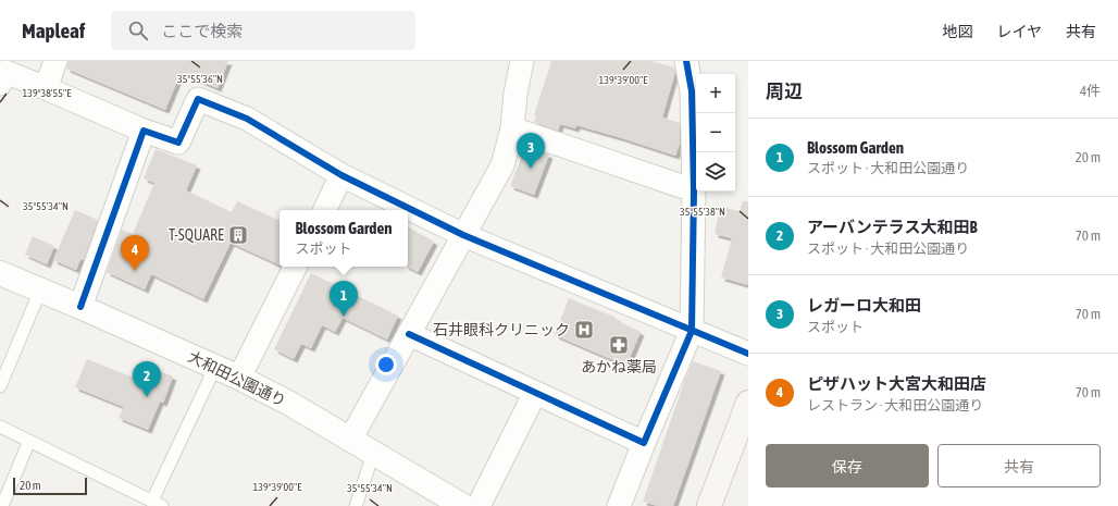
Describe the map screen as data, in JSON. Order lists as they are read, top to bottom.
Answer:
{
  "streets": {
    "street": ["大和田公園通り"]
  },
  "places": {
    "building": ["T-SQUARE"],
    "hospital": ["石井眼科クリニック"],
    "pharmacy": ["あかね薬局"]
  },
  "scale_bar": "20 m",
  "page": {
    "header": "Mapleaf",
    "search": "ここで検索",
    "nav": ["地図", "レイヤ", "共有"],
    "heading": ["周辺", "4件"],
    "map_buttons": ["+", "−"],
    "list": [
      {
        "mark": "1",
        "name": "Blossom Garden",
        "note": "スポット · 大和田公園通り",
        "value": "20 m"
      },
      {
        "mark": "2",
        "name": "アーバンテラス大和田B",
        "note": "スポット · 大和田公園通り",
        "value": "70 m"
      },
      {
        "mark": "3",
        "name": "レガーロ大和田",
        "note": "スポット",
        "value": "70 m"
      },
      {
        "mark": "4",
        "name": "ピザハット大宮大和田店",
        "note": "レストラン · 大和田公園通り",
        "value": "70 m"
      }
    ],
    "pins": [
      "3",
      "4",
      "1",
      "2"
    ],
    "popup": ["Blossom Garden", "スポット"],
    "buttons": ["保存", "共有"],
    "scale": "20 m"
  },
  "coordinates": [
    "35°55'36\"N",
    "139°39'00\"E",
    "139°38'55\"E",
    "35°55'34\"N",
    "35°55'38\"N"
  ]
}
